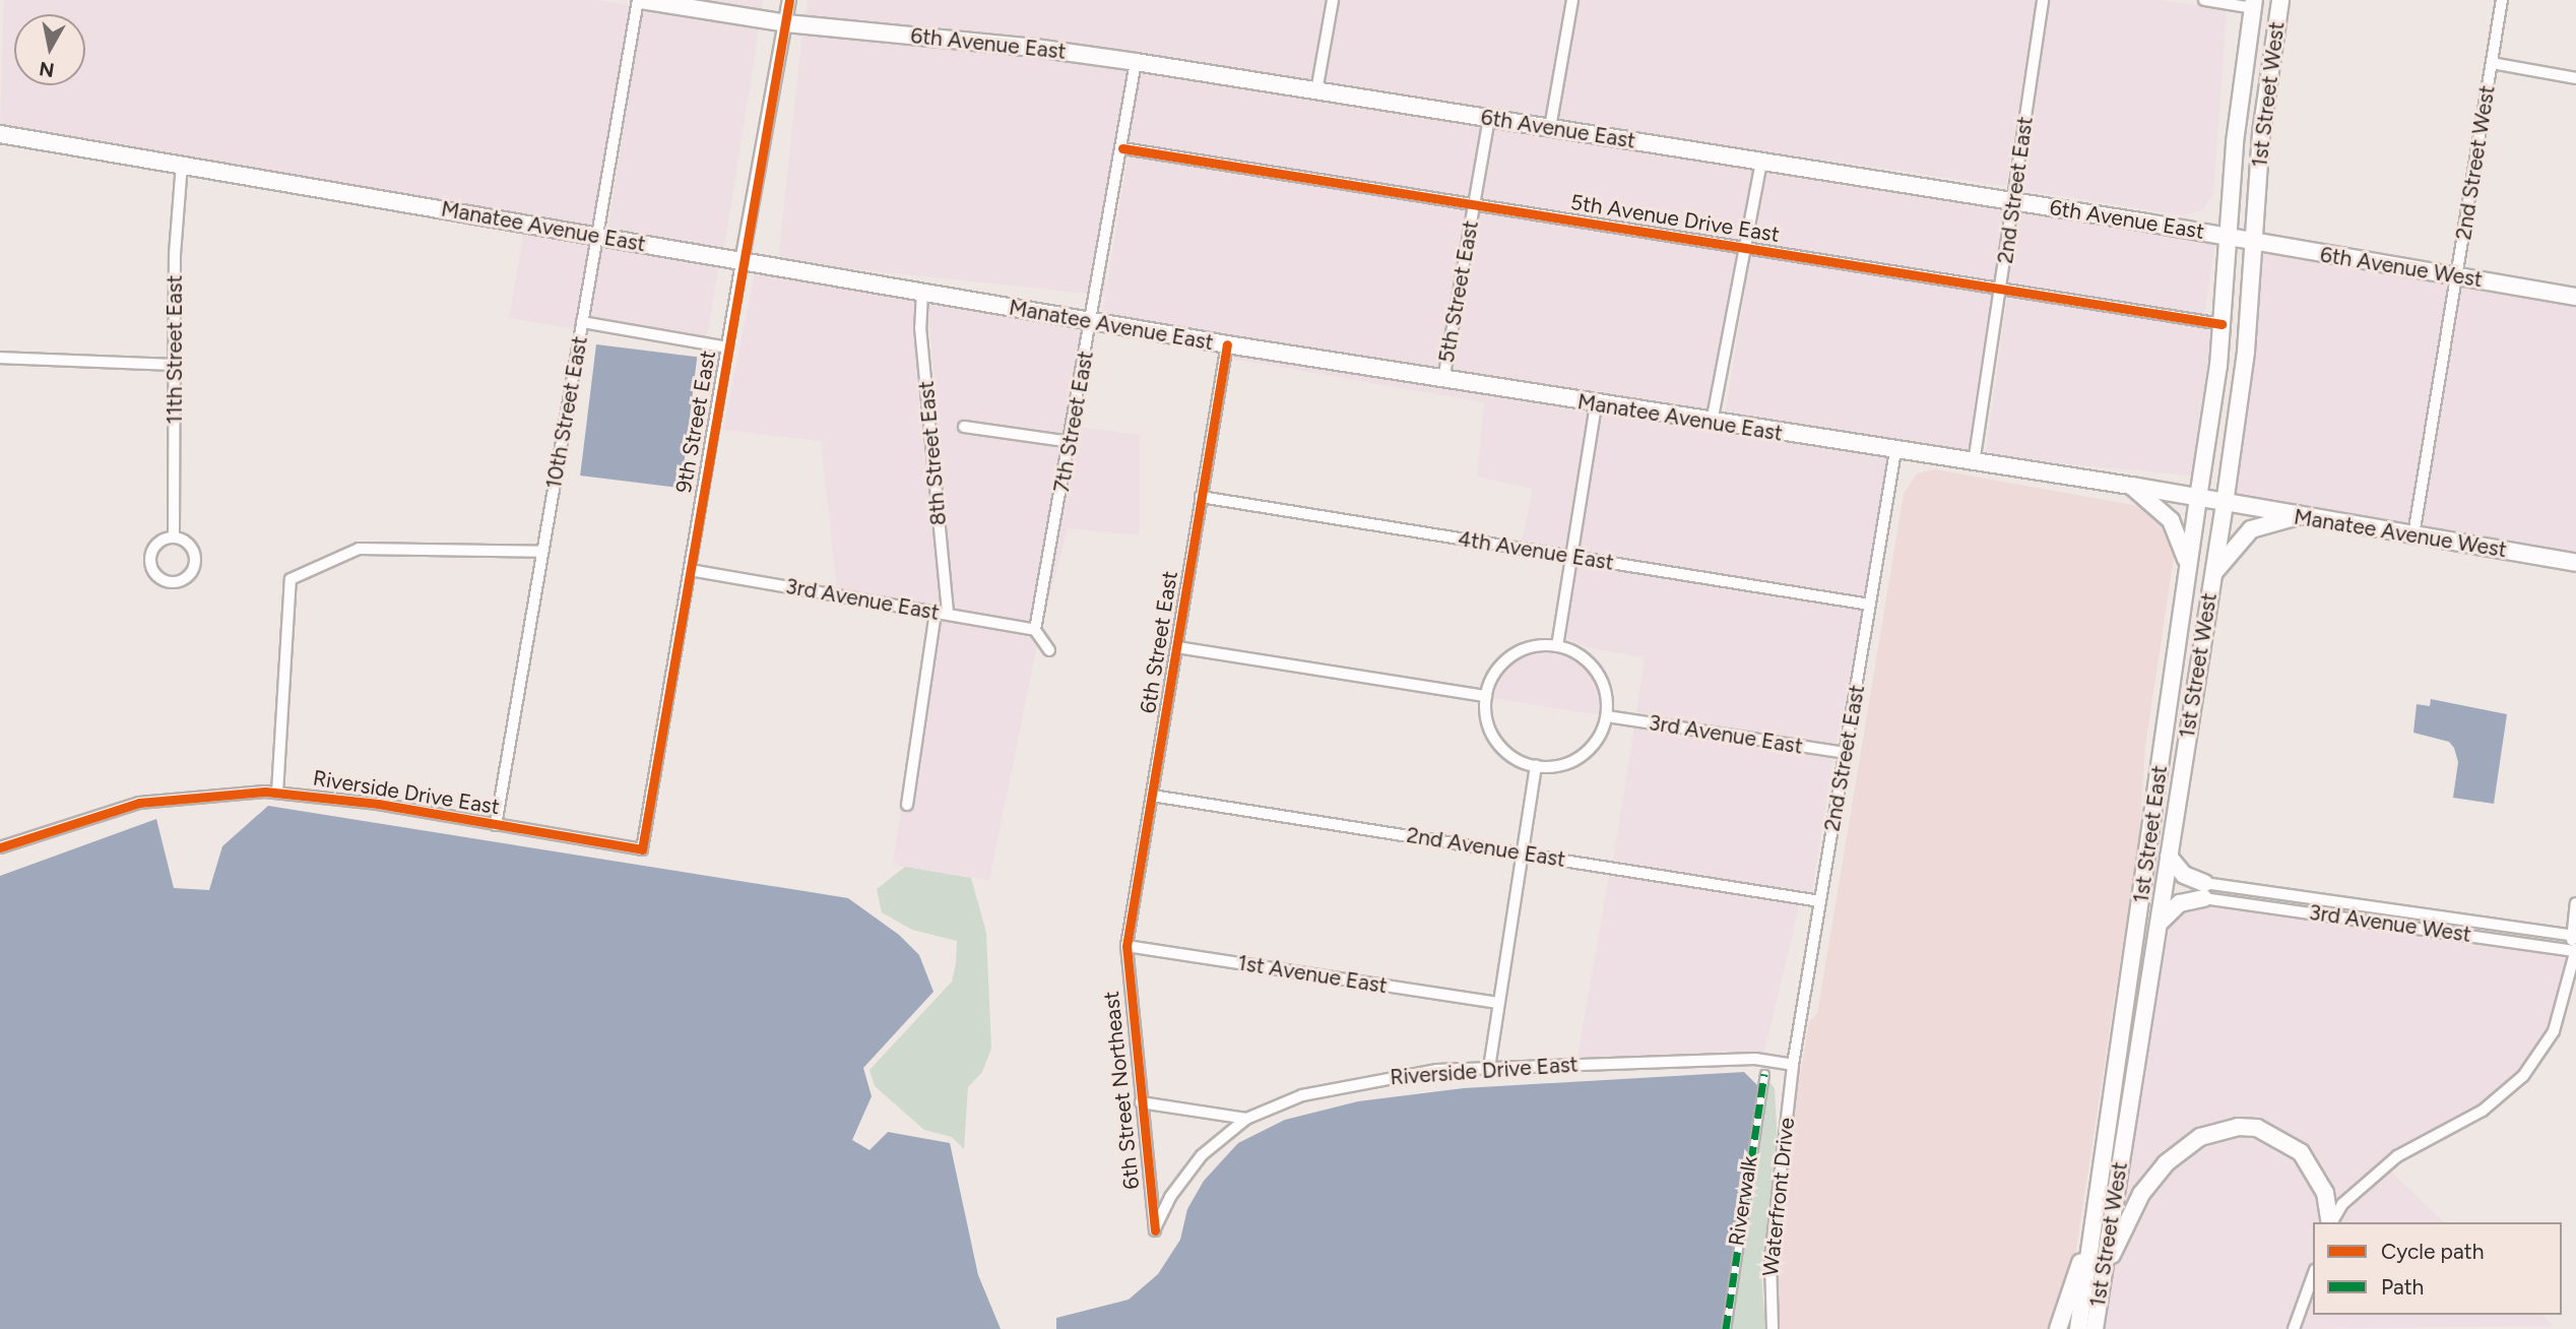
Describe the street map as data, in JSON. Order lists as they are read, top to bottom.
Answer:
{
  "streets": {
    "main road": [
      "6th Avenue East",
      "1st Street West",
      "Manatee Avenue East",
      "6th Avenue West",
      "Manatee Avenue West",
      "1st Street East"
    ],
    "street": [
      "2nd Street West",
      "2nd Street East",
      "5th Avenue Drive East",
      "5th Street East",
      "11th Street East",
      "10th Street East",
      "9th Street East",
      "7th Street East",
      "8th Street East",
      "4th Avenue East",
      "3rd Avenue East",
      "6th Street East",
      "Riverside Drive East",
      "2nd Avenue East",
      "3rd Avenue West",
      "1st Avenue East",
      "6th Street Northeast",
      "Waterfront Drive",
      "Riverwalk"
    ]
  },
  "crossings": [
    ["6th Avenue East", "2nd Street East"],
    ["6th Avenue East", "6th Avenue West"],
    ["6th Avenue East", "5th Street East"],
    ["6th Avenue East", "10th Street East"],
    ["6th Avenue East", "9th Street East"],
    ["6th Avenue East", "7th Street East"],
    ["6th Avenue East", "1st Street East"],
    ["1st Street West", "Manatee Avenue East"],
    ["1st Street West", "6th Avenue West"],
    ["1st Street West", "Manatee Avenue West"],
    ["2nd Street West", "6th Avenue West"],
    ["2nd Street West", "Manatee Avenue West"],
    ["2nd Street East", "5th Avenue Drive East"],
    ["2nd Street East", "Manatee Avenue East"],
    ["2nd Street East", "4th Avenue East"],
    ["2nd Street East", "3rd Avenue East"],
    ["2nd Street East", "Riverside Drive East"],
    ["2nd Street East", "2nd Avenue East"],
    ["2nd Street East", "Waterfront Drive"],
    ["5th Avenue Drive East", "5th Street East"],
    ["5th Avenue Drive East", "7th Street East"],
    ["5th Avenue Drive East", "1st Street East"],
    ["Manatee Avenue East", "5th Street East"],
    ["Manatee Avenue East", "11th Street East"],
    ["Manatee Avenue East", "10th Street East"],
    ["Manatee Avenue East", "9th Street East"],
    ["Manatee Avenue East", "7th Street East"],
    ["Manatee Avenue East", "8th Street East"],
    ["Manatee Avenue East", "Manatee Avenue West"],
    ["Manatee Avenue East", "6th Street East"],
    ["Manatee Avenue East", "1st Street East"],
    ["6th Avenue West", "1st Street East"],
    ["10th Street East", "Riverside Drive East"],
    ["9th Street East", "3rd Avenue East"],
    ["9th Street East", "Riverside Drive East"],
    ["7th Street East", "3rd Avenue East"],
    ["8th Street East", "3rd Avenue East"],
    ["4th Avenue East", "6th Street East"],
    ["6th Street East", "2nd Avenue East"],
    ["6th Street East", "1st Avenue East"],
    ["6th Street East", "6th Street Northeast"],
    ["Riverside Drive East", "6th Street Northeast"],
    ["Riverside Drive East", "Waterfront Drive"],
    ["1st Avenue East", "6th Street Northeast"]
  ],
  "legend": ["Cycle path", "Path"],
  "north": "bottom"
}
